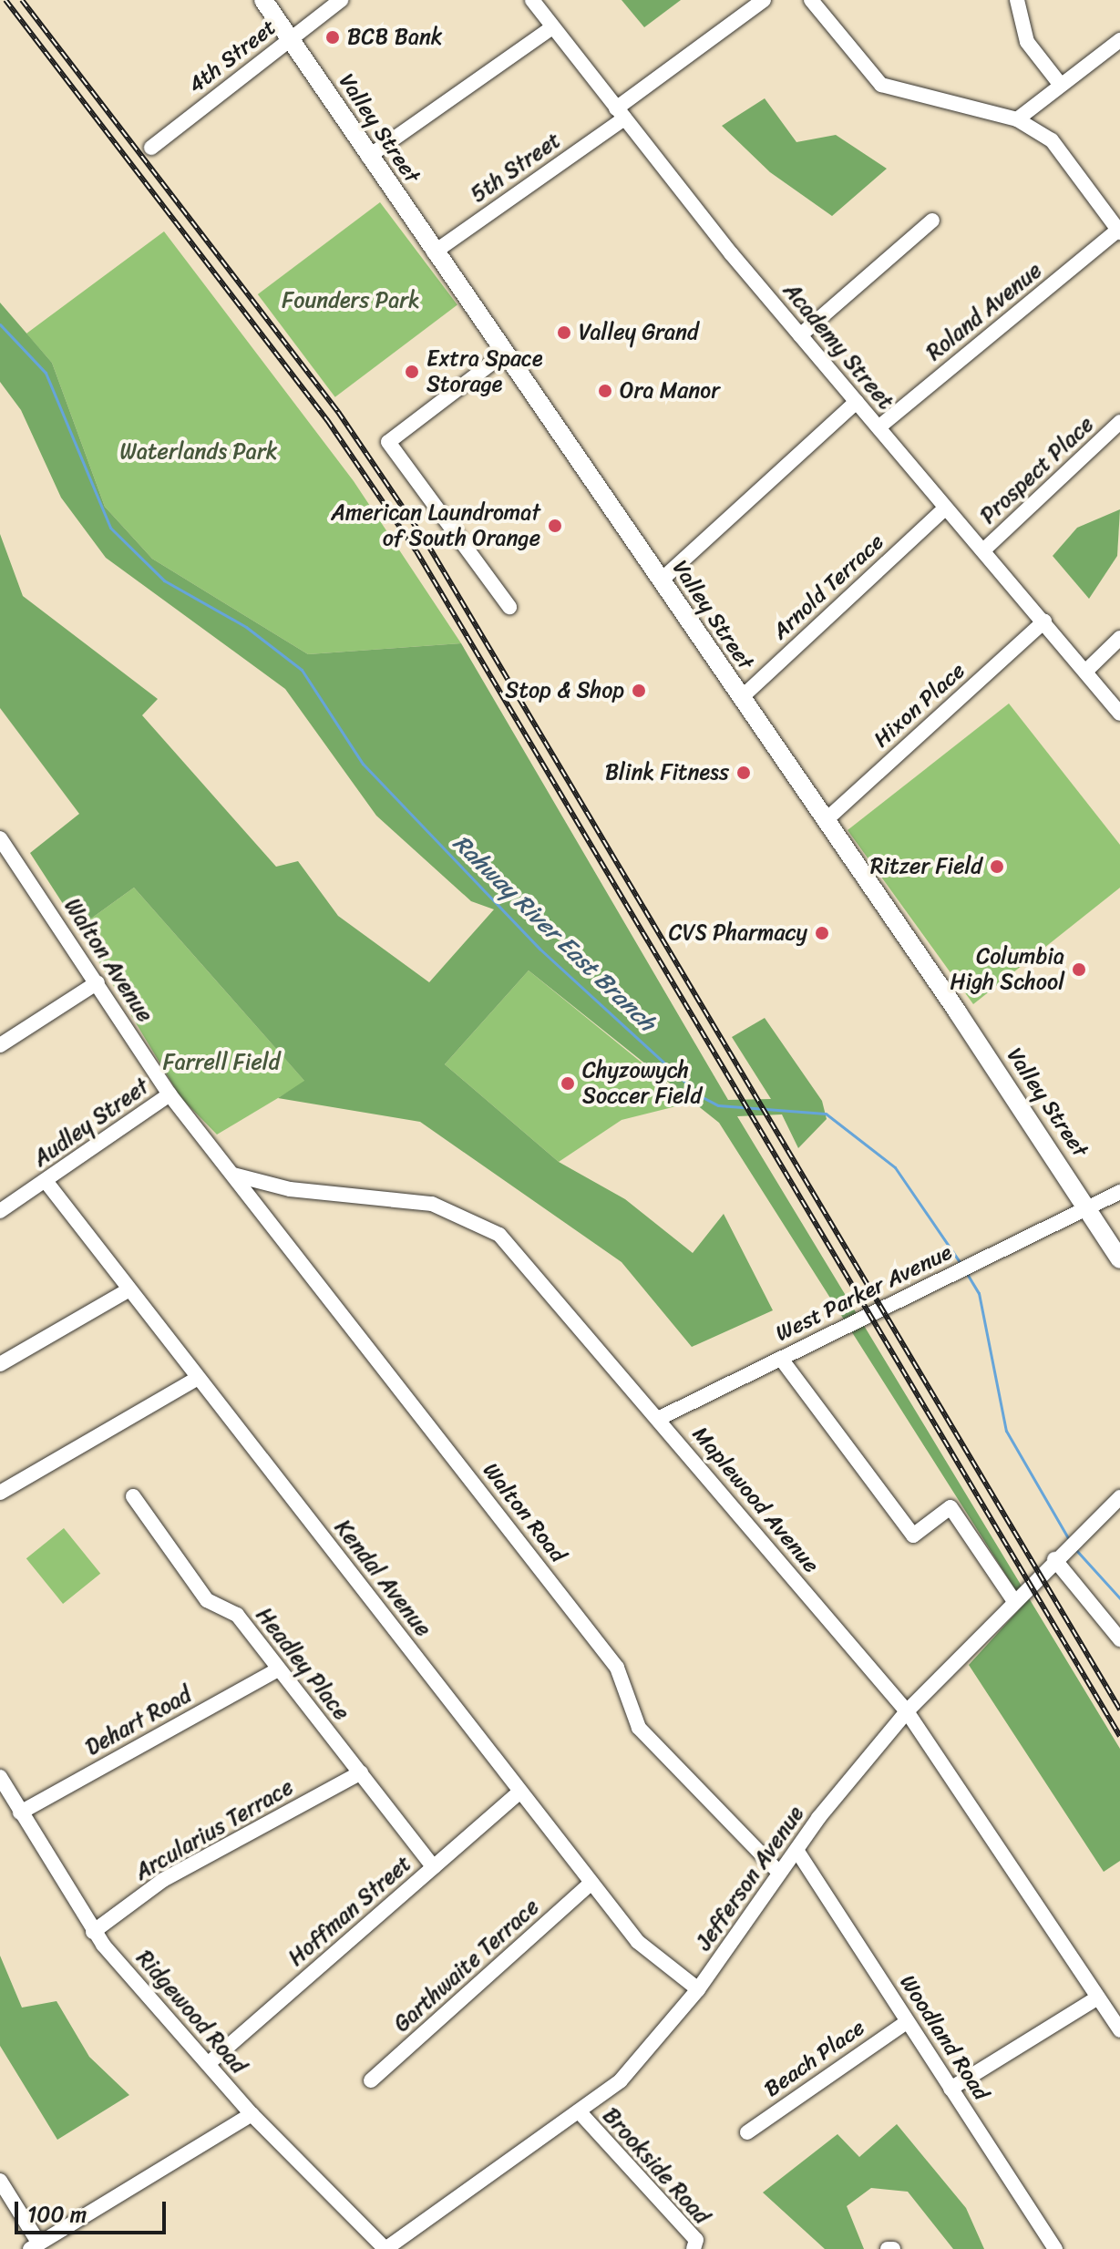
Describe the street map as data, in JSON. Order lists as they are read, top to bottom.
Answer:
{
  "streets": {
    "main road": ["Valley Street"],
    "street": [
      "4th Street",
      "5th Street",
      "Roland Avenue",
      "Academy Street",
      "Prospect Place",
      "Arnold Terrace",
      "Hixon Place",
      "Walton Avenue",
      "Audley Street",
      "West Parker Avenue",
      "Maplewood Avenue",
      "Walton Road",
      "Kendal Avenue",
      "Headley Place",
      "Dehart Road",
      "Arcularius Terrace",
      "Jefferson Avenue",
      "Hoffman Street",
      "Garthwaite Terrace",
      "Ridgewood Road",
      "Woodland Road",
      "Beach Place",
      "Brookside Road"
    ]
  },
  "crossings": [
    ["4th Street", "Valley Street"],
    ["Valley Street", "5th Street"],
    ["Valley Street", "Arnold Terrace"],
    ["Valley Street", "Hixon Place"],
    ["Valley Street", "West Parker Avenue"],
    ["5th Street", "Academy Street"],
    ["Roland Avenue", "Academy Street"],
    ["Academy Street", "Prospect Place"],
    ["Academy Street", "Arnold Terrace"],
    ["Academy Street", "Hixon Place"],
    ["Walton Avenue", "Audley Street"],
    ["Walton Avenue", "Maplewood Avenue"],
    ["Walton Avenue", "Walton Road"],
    ["Audley Street", "Kendal Avenue"],
    ["West Parker Avenue", "Maplewood Avenue"],
    ["Maplewood Avenue", "Walton Road"],
    ["Maplewood Avenue", "Jefferson Avenue"],
    ["Walton Road", "Jefferson Avenue"],
    ["Kendal Avenue", "Jefferson Avenue"],
    ["Kendal Avenue", "Hoffman Street"],
    ["Kendal Avenue", "Garthwaite Terrace"],
    ["Headley Place", "Dehart Road"],
    ["Headley Place", "Arcularius Terrace"],
    ["Headley Place", "Hoffman Street"],
    ["Dehart Road", "Ridgewood Road"],
    ["Arcularius Terrace", "Ridgewood Road"],
    ["Jefferson Avenue", "Ridgewood Road"],
    ["Jefferson Avenue", "Woodland Road"],
    ["Jefferson Avenue", "Brookside Road"],
    ["Hoffman Street", "Ridgewood Road"],
    ["Woodland Road", "Beach Place"]
  ],
  "water": ["Rahway River East Branch"],
  "parks": ["Founders Park", "Waterlands Park", "Farrell Field"],
  "places": [
    "BCB Bank",
    "Valley Grand",
    "Extra Space Storage",
    "Ora Manor",
    "American Laundromat of South Orange",
    "Stop & Shop",
    "Blink Fitness",
    "Ritzer Field",
    "CVS Pharmacy",
    "Columbia High School",
    "Chyzowych Soccer Field"
  ],
  "scale_bar": "100 m"
}
